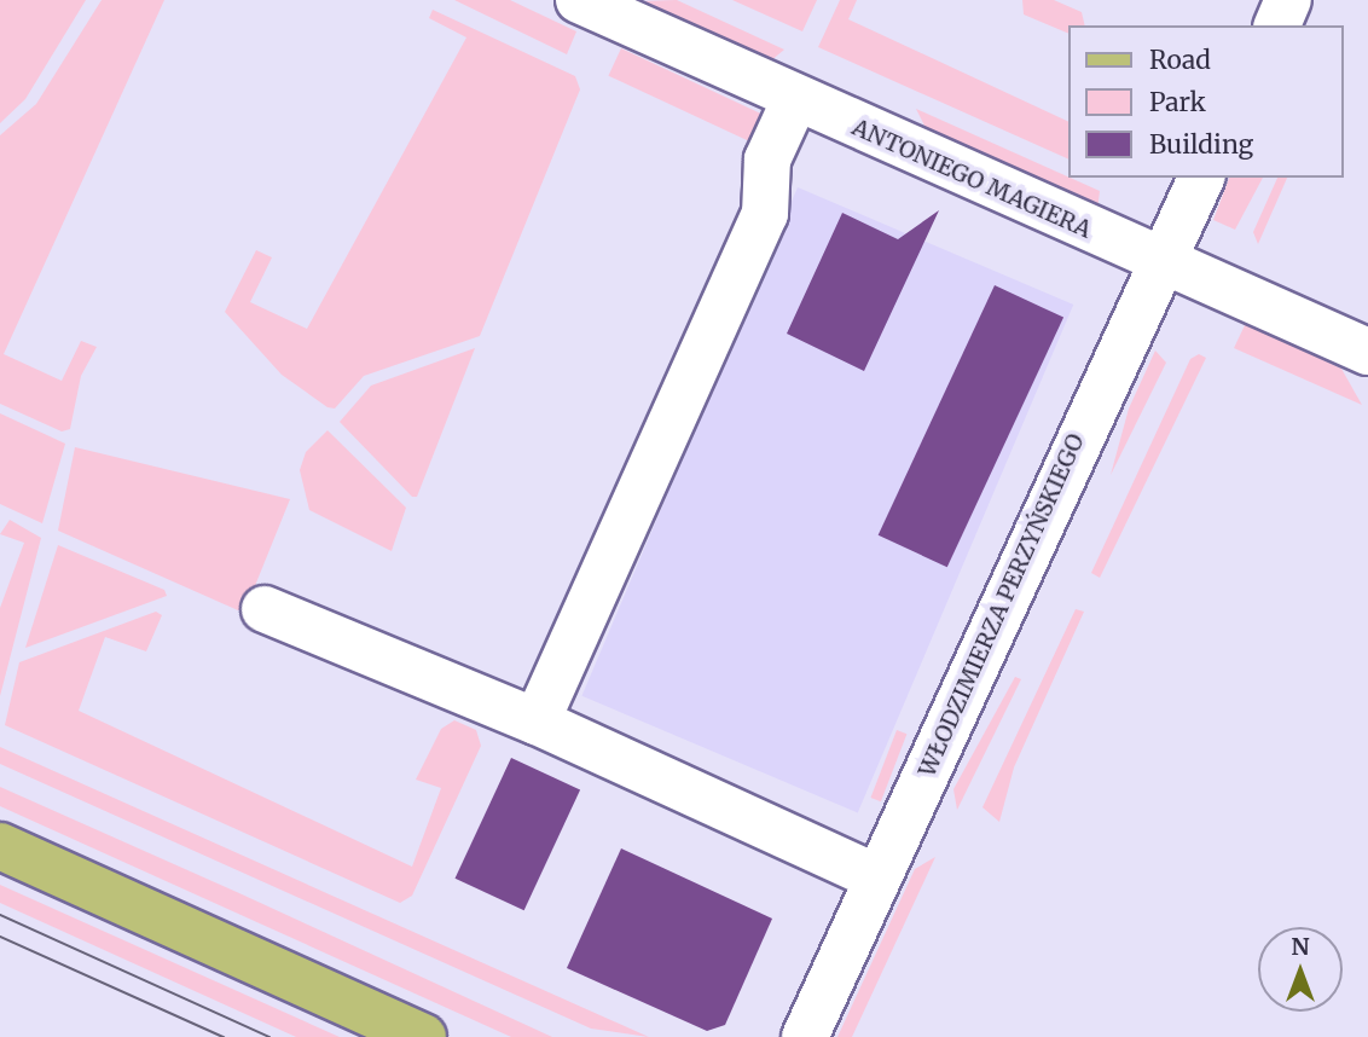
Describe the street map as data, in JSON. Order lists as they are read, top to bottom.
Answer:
{
  "streets": {
    "street": ["ANTONIEGO MAGIERA", "WŁODZIMIERZA PERZYŃSKIEGO"]
  },
  "crossings": [
    ["ANTONIEGO MAGIERA", "WŁODZIMIERZA PERZYŃSKIEGO"]
  ],
  "legend": ["Road", "Park", "Building"],
  "north": "top"
}
